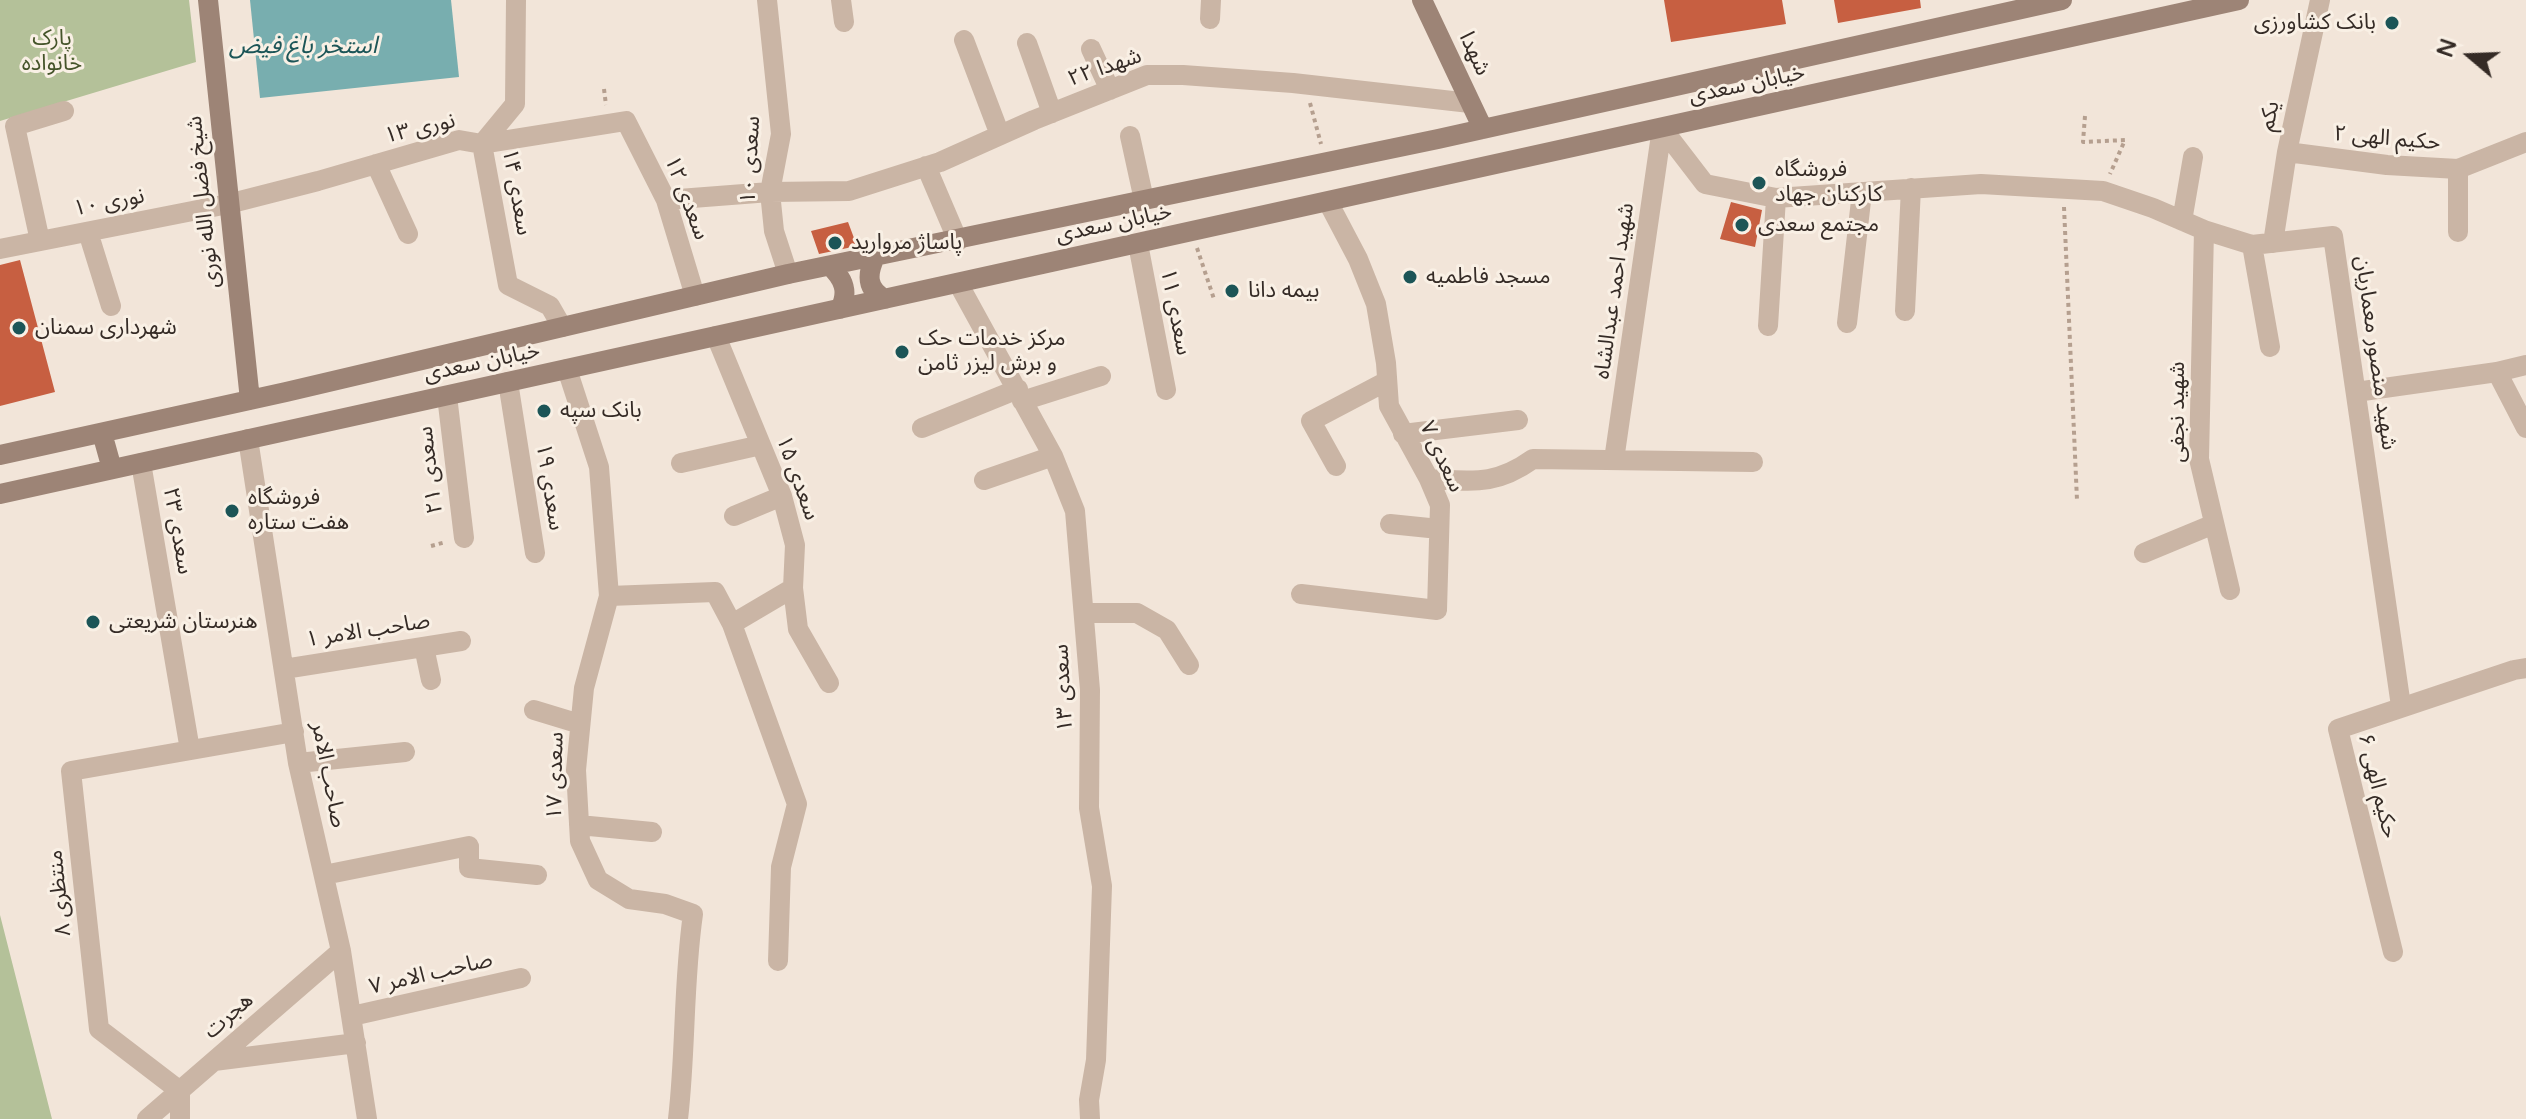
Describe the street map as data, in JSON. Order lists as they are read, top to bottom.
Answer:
{
  "streets": {
    "main road": ["شهدا", "خیابان سعدی", "شیخ فضل الله نوری"],
    "street": [
      "شهدا ۲۲",
      "یکم",
      "نوری ۱۳",
      "حکیم الهی ۲",
      "سعدی ۱۰",
      "سعدی ۱۴",
      "سعدی ۱۲",
      "نوری ۱۰",
      "شهید احمد عبدالشاه",
      "سعدی ۱۱",
      "شهید منصور معماریان",
      "شهید نجفی",
      "سعدی ۷",
      "سعدی ۲۱",
      "سعدی ۱۵",
      "سعدی ۱۹",
      "سعدی ۲۳",
      "صاحب الامر ۱",
      "سعدی ۱۳",
      "صاحب الامر",
      "سعدی ۱۷",
      "حکیم الهی ۶",
      "منتظری ۸",
      "صاحب الامر ۷",
      "هجرت"
    ]
  },
  "crossings": [
    ["شهدا", "شهدا ۲۲"],
    ["شهدا", "خیابان سعدی"],
    ["شهدا ۲۲", "سعدی ۱۰"],
    ["شهدا ۲۲", "سعدی ۱۲"],
    ["خیابان سعدی", "سعدی ۱۰"],
    ["خیابان سعدی", "سعدی ۱۴"],
    ["خیابان سعدی", "سعدی ۱۲"],
    ["خیابان سعدی", "شیخ فضل الله نوری"],
    ["خیابان سعدی", "شهید احمد عبدالشاه"],
    ["خیابان سعدی", "سعدی ۱۱"],
    ["خیابان سعدی", "شهید منصور معماریان"],
    ["خیابان سعدی", "سعدی ۷"],
    ["خیابان سعدی", "سعدی ۲۱"],
    ["خیابان سعدی", "سعدی ۱۵"],
    ["خیابان سعدی", "سعدی ۱۹"],
    ["خیابان سعدی", "سعدی ۲۳"],
    ["خیابان سعدی", "سعدی ۱۳"],
    ["خیابان سعدی", "صاحب الامر"],
    ["خیابان سعدی", "سعدی ۱۷"],
    ["یکم", "حکیم الهی ۲"],
    ["یکم", "شهید منصور معماریان"],
    ["نوری ۱۳", "سعدی ۱۴"],
    ["نوری ۱۳", "سعدی ۱۲"],
    ["نوری ۱۳", "شیخ فضل الله نوری"],
    ["نوری ۱۳", "نوری ۱۰"],
    ["شیخ فضل الله نوری", "نوری ۱۰"],
    ["شهید احمد عبدالشاه", "شهید منصور معماریان"],
    ["شهید منصور معماریان", "شهید نجفی"],
    ["شهید منصور معماریان", "حکیم الهی ۶"],
    ["سعدی ۲۳", "منتظری ۸"],
    ["صاحب الامر ۱", "صاحب الامر"],
    ["صاحب الامر", "صاحب الامر ۷"],
    ["صاحب الامر", "هجرت"],
    ["منتظری ۸", "هجرت"]
  ],
  "water": ["استخر باغ فیض"],
  "parks": ["پارک خانواده"],
  "places": [
    "بانک کشاورزی",
    "فروشگاه کارکنان جهاد",
    "مجتمع سعدی",
    "پاساژ مروارید",
    "مسجد فاطمیه",
    "بیمه دانا",
    "شهرداری سمنان",
    "مرکز خدمات حک و برش لیزر ثامن",
    "بانک سپه",
    "فروشگاه هفت ستاره",
    "هنرستان شریعتی"
  ],
  "north": "left"
}
